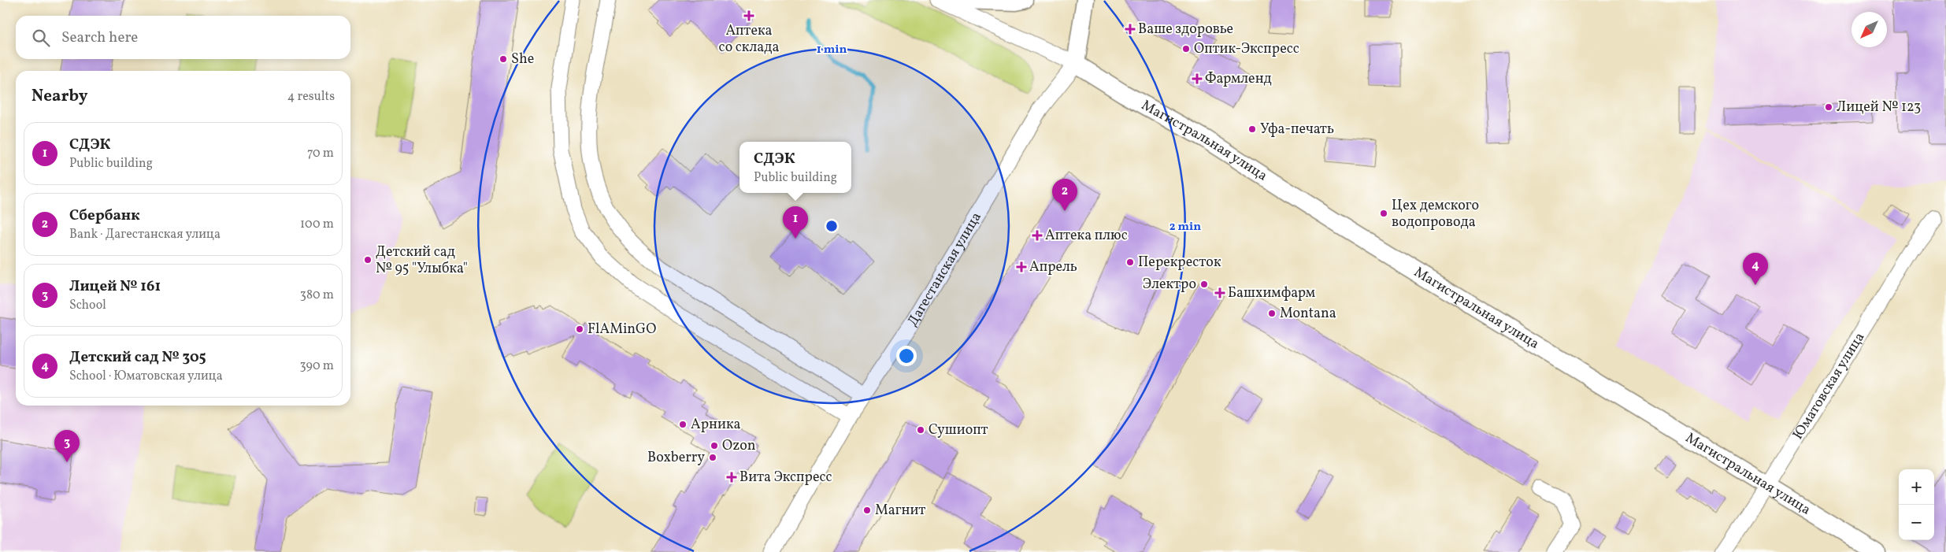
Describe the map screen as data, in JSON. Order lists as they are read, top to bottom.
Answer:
{
  "streets": {
    "street": ["Магистральная улица", "Дагестанская улица", "Юматовская улица"]
  },
  "crossings": [
    ["Магистральная улица", "Дагестанская улица"],
    ["Магистральная улица", "Юматовская улица"]
  ],
  "places": {
    "health": [
      "Аптека со склада",
      "Ваше здоровье",
      "Фармленд",
      "Аптека плюс",
      "Апрель",
      "Башхимфарм",
      "Вита Экспресс"
    ],
    "other": [
      "Оптик-Экспресс",
      "She",
      "Лицей № 123",
      "Уфа-печать",
      "Цех демского водопровода",
      "Детский сад № 95 \"Улыбка\"",
      "Перекресток",
      "Электро",
      "Montana",
      "FlAMinGO",
      "Арника",
      "Сушиопт",
      "Ozon",
      "Boxberry",
      "Магнит"
    ]
  },
  "north": "bottom left",
  "page": {
    "search": "Search here",
    "heading": ["Nearby", "4 results"],
    "list": [
      {
        "mark": "1",
        "name": "СДЭК",
        "note": "Public building",
        "value": "70 m"
      },
      {
        "mark": "2",
        "name": "Сбербанк",
        "note": "Bank · Дагестанская улица",
        "value": "100 m"
      },
      {
        "mark": "3",
        "name": "Лицей № 161",
        "note": "School",
        "value": "380 m"
      },
      {
        "mark": "4",
        "name": "Детский сад № 305",
        "note": "School · Юматовская улица",
        "value": "390 m"
      }
    ],
    "popup": ["СДЭК", "Public building"],
    "pins": [
      "2",
      "1",
      "4",
      "3"
    ],
    "map_buttons": ["+", "−"]
  },
  "rings": ["1 min", "2 min"]
}
